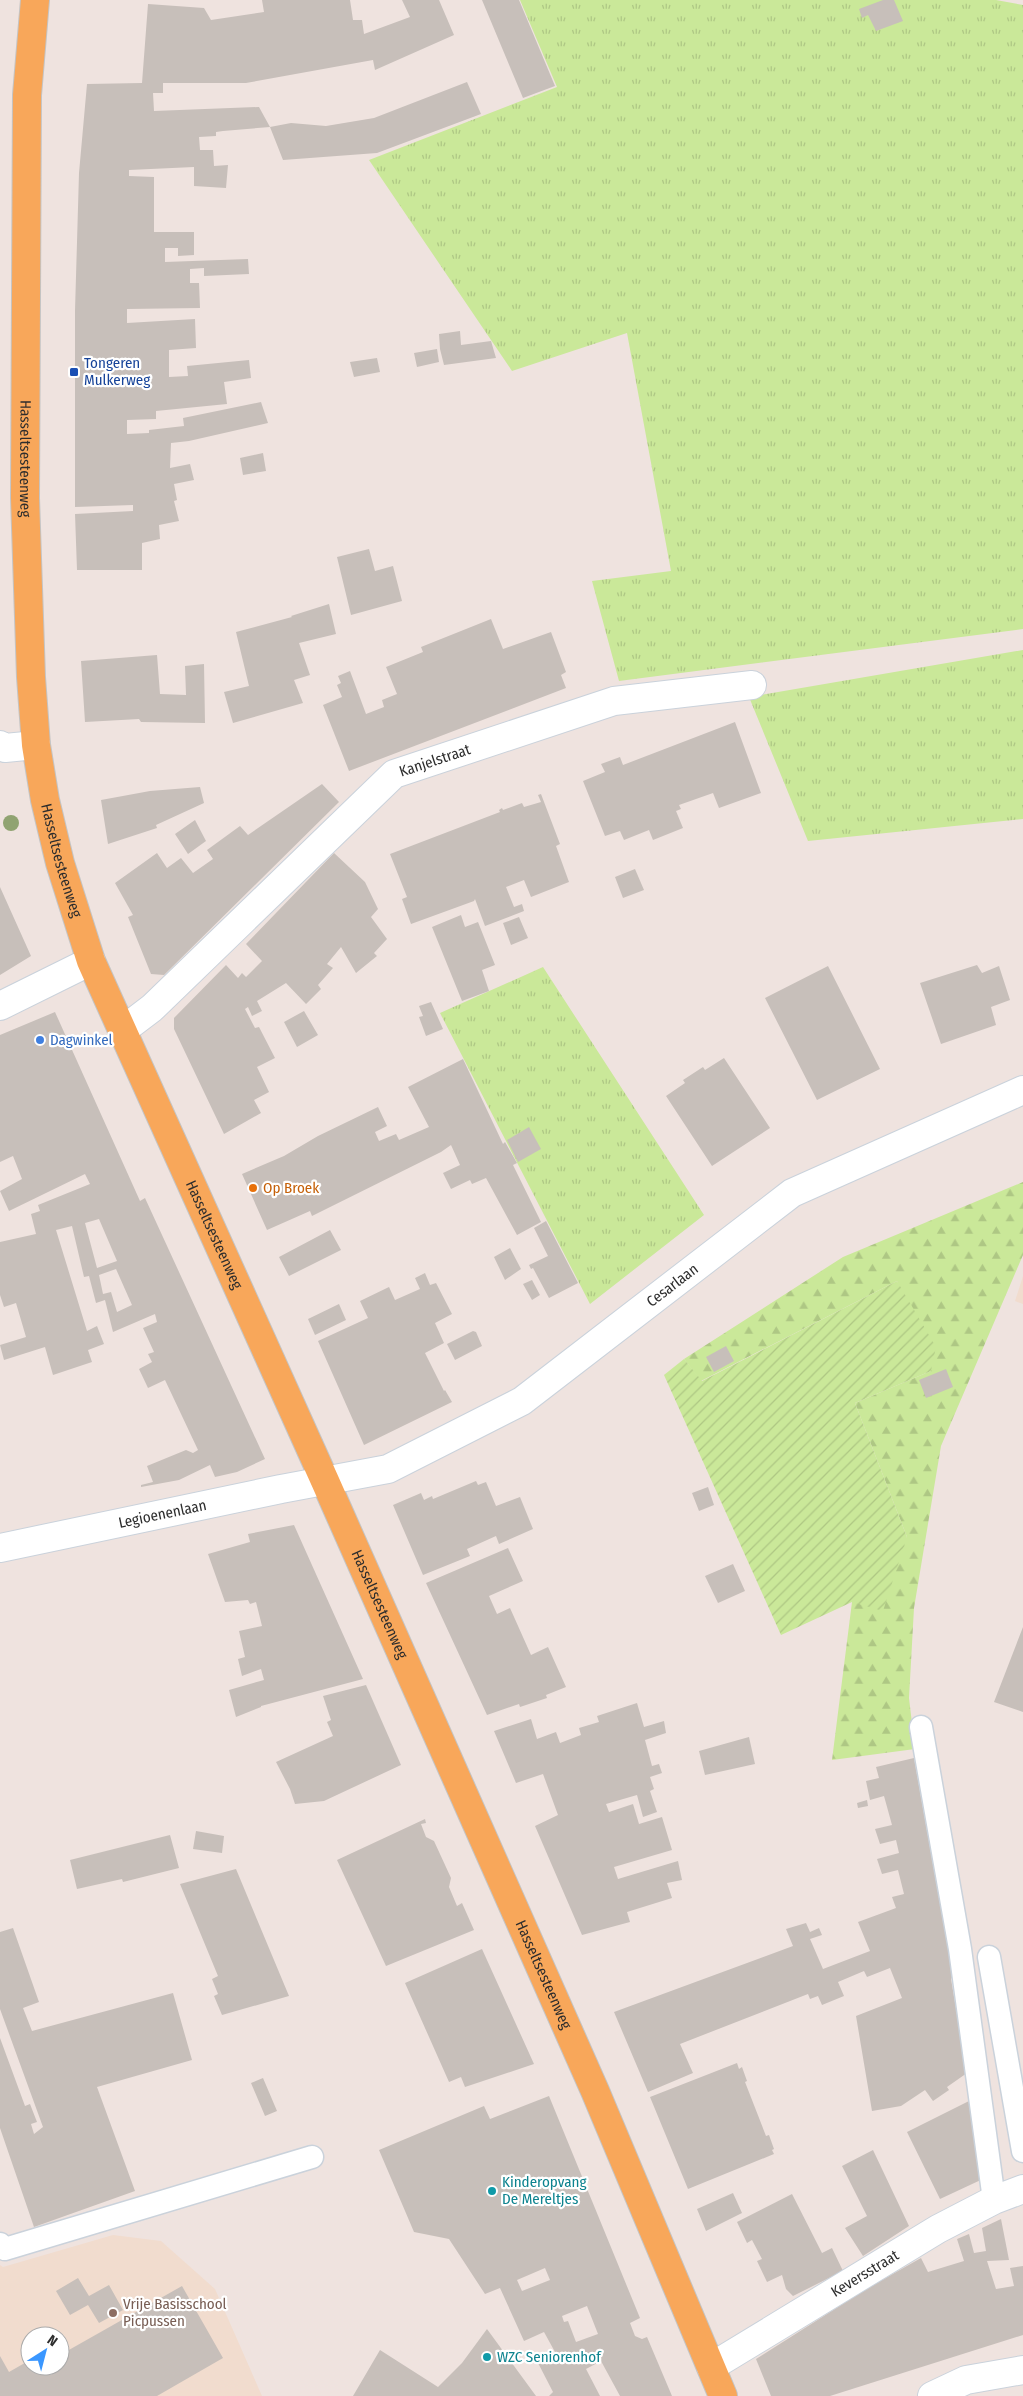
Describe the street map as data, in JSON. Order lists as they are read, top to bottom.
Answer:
{
  "streets": {
    "main road": ["Hasseltsesteenweg"],
    "street": [
      "Kanjelstraat",
      "Cesarlaan",
      "Legioenenlaan",
      "Keversstraat"
    ]
  },
  "crossings": [
    ["Hasseltsesteenweg", "Kanjelstraat"],
    ["Hasseltsesteenweg", "Cesarlaan"],
    ["Hasseltsesteenweg", "Legioenenlaan"],
    ["Hasseltsesteenweg", "Keversstraat"],
    ["Cesarlaan", "Legioenenlaan"]
  ],
  "places": {
    "transit": ["Tongeren Mulkerweg"],
    "other": [
      "Dagwinkel",
      "Op Broek",
      "Kinderopvang De Mereltjes",
      "Vrije Basisschool Picpussen",
      "WZC Seniorenhof"
    ]
  },
  "north": "top right"
}
